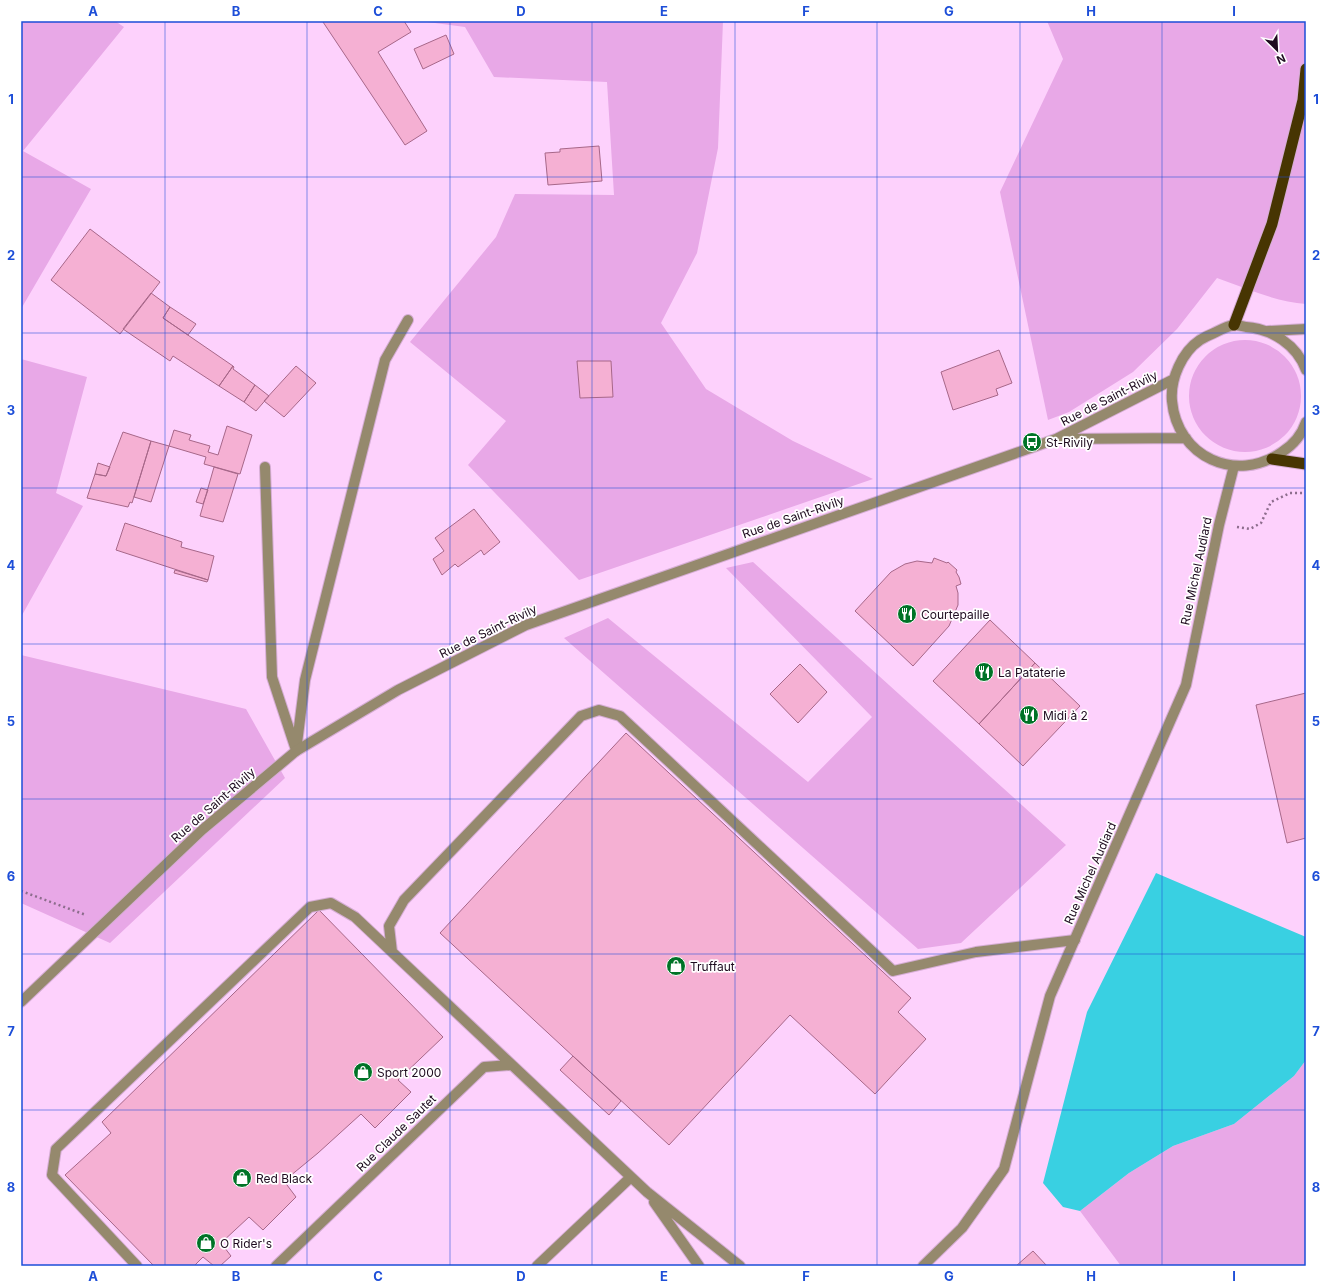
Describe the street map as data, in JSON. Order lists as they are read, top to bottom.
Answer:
{
  "streets": {
    "street": ["Rue de Saint-Rivily", "Rue Michel Audiard", "Rue Claude Sautet"]
  },
  "places": {
    "bus stop": ["St-Rivily"],
    "restaurant": ["Courtepaille", "La Pataterie", "Midi à 2"],
    "shop": [
      "Truffaut",
      "Sport 2000",
      "Red Black",
      "O Rider's"
    ]
  },
  "north": "bottom right",
  "grid": {
    "columns": [
      "A",
      "B",
      "C",
      "D",
      "E",
      "F",
      "G",
      "H",
      "I"
    ],
    "rows": [
      "1",
      "2",
      "3",
      "4",
      "5",
      "6",
      "7",
      "8"
    ]
  }
}
